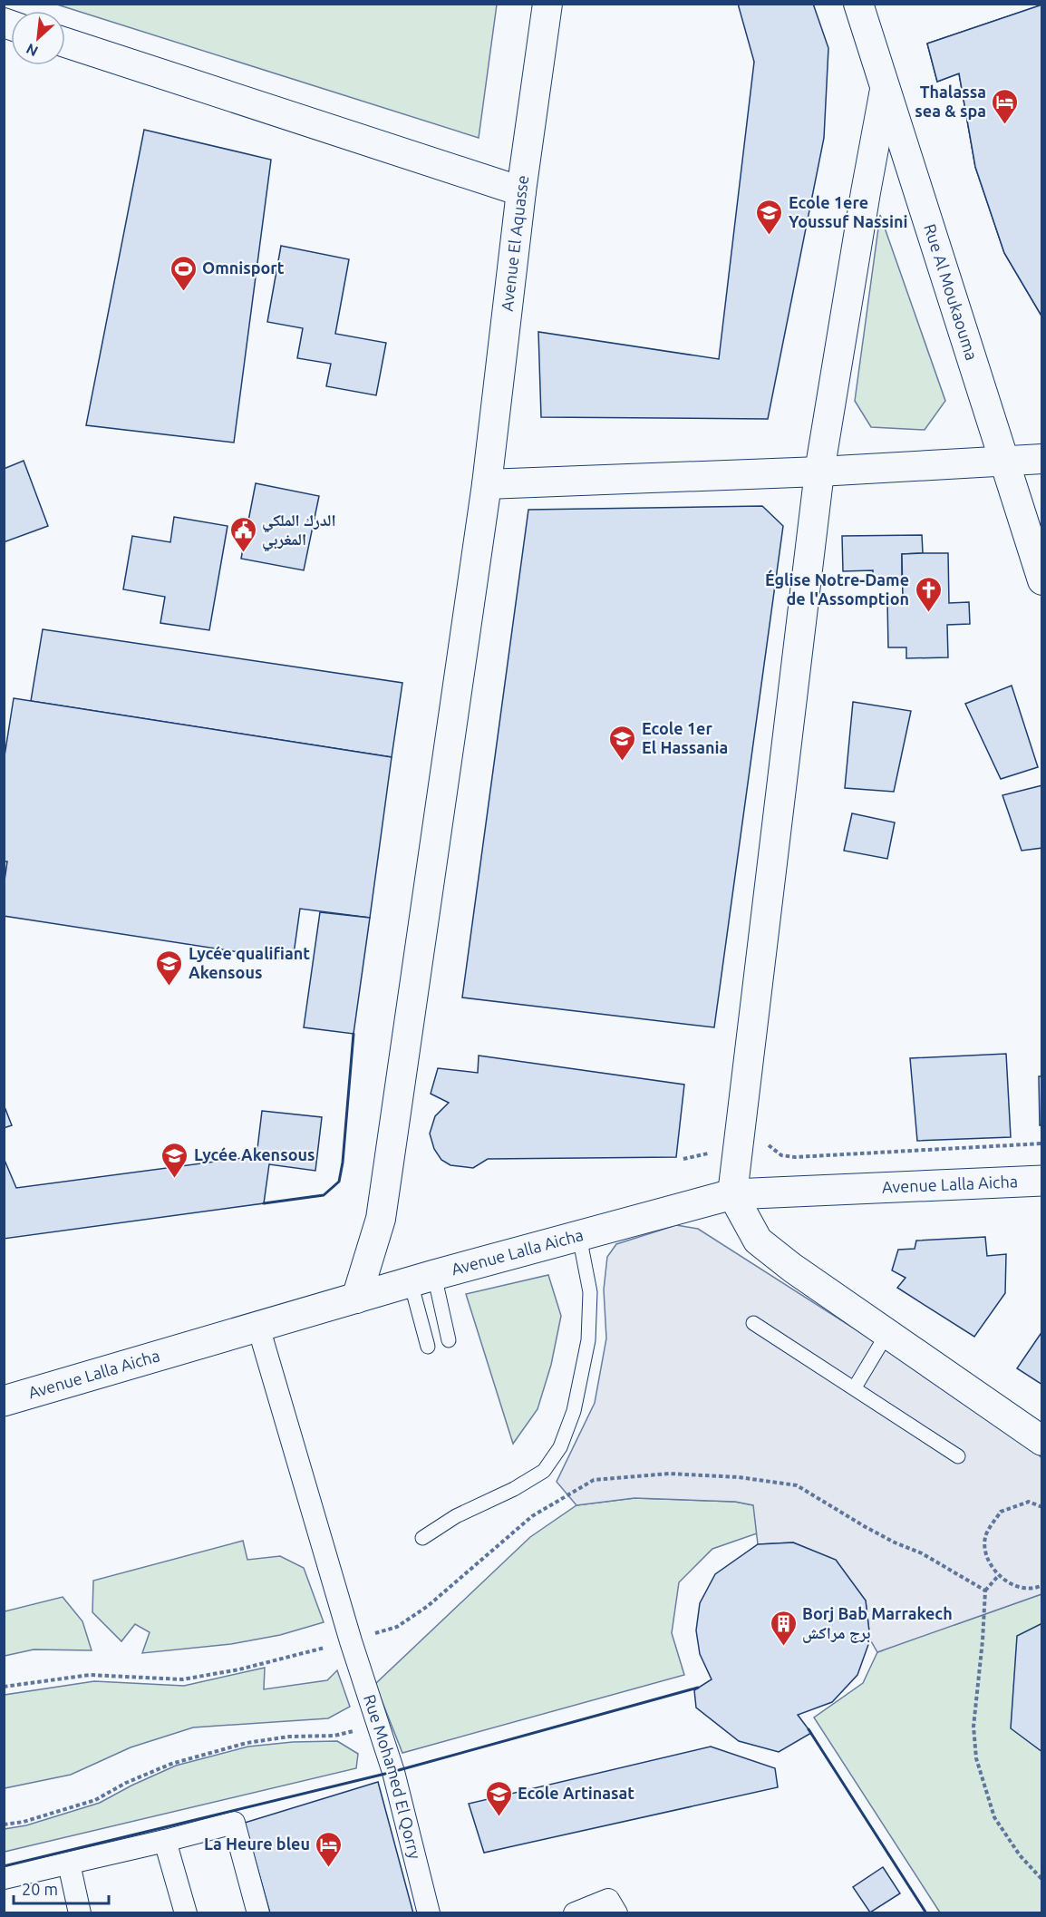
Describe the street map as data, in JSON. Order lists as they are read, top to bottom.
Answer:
{
  "streets": {
    "street": [
      "Avenue El Aquasse",
      "Rue Al Moukaouma",
      "Avenue Lalla Aicha",
      "Rue Mohamed El Qorry"
    ]
  },
  "crossings": [
    ["Avenue El Aquasse", "Avenue Lalla Aicha"],
    ["Avenue Lalla Aicha", "Rue Mohamed El Qorry"]
  ],
  "places": {
    "hotel": ["Thalassa sea & spa", "La Heure bleu"],
    "school or university": [
      "Ecole 1ere Youssuf Nassini",
      "Ecole 1er El Hassania",
      "Lycée qualifiant Akensous",
      "Lycée Akensous",
      "Ecole Artinasat"
    ],
    "sports": ["Omnisport"],
    "public building": ["الدرك الملكي المغربي"],
    "church": ["Église Notre-Dame de l'Assomption"],
    "building": ["Borj Bab Marrakech برج مراكش"]
  },
  "scale_bar": "20 m",
  "north": "bottom left"
}
